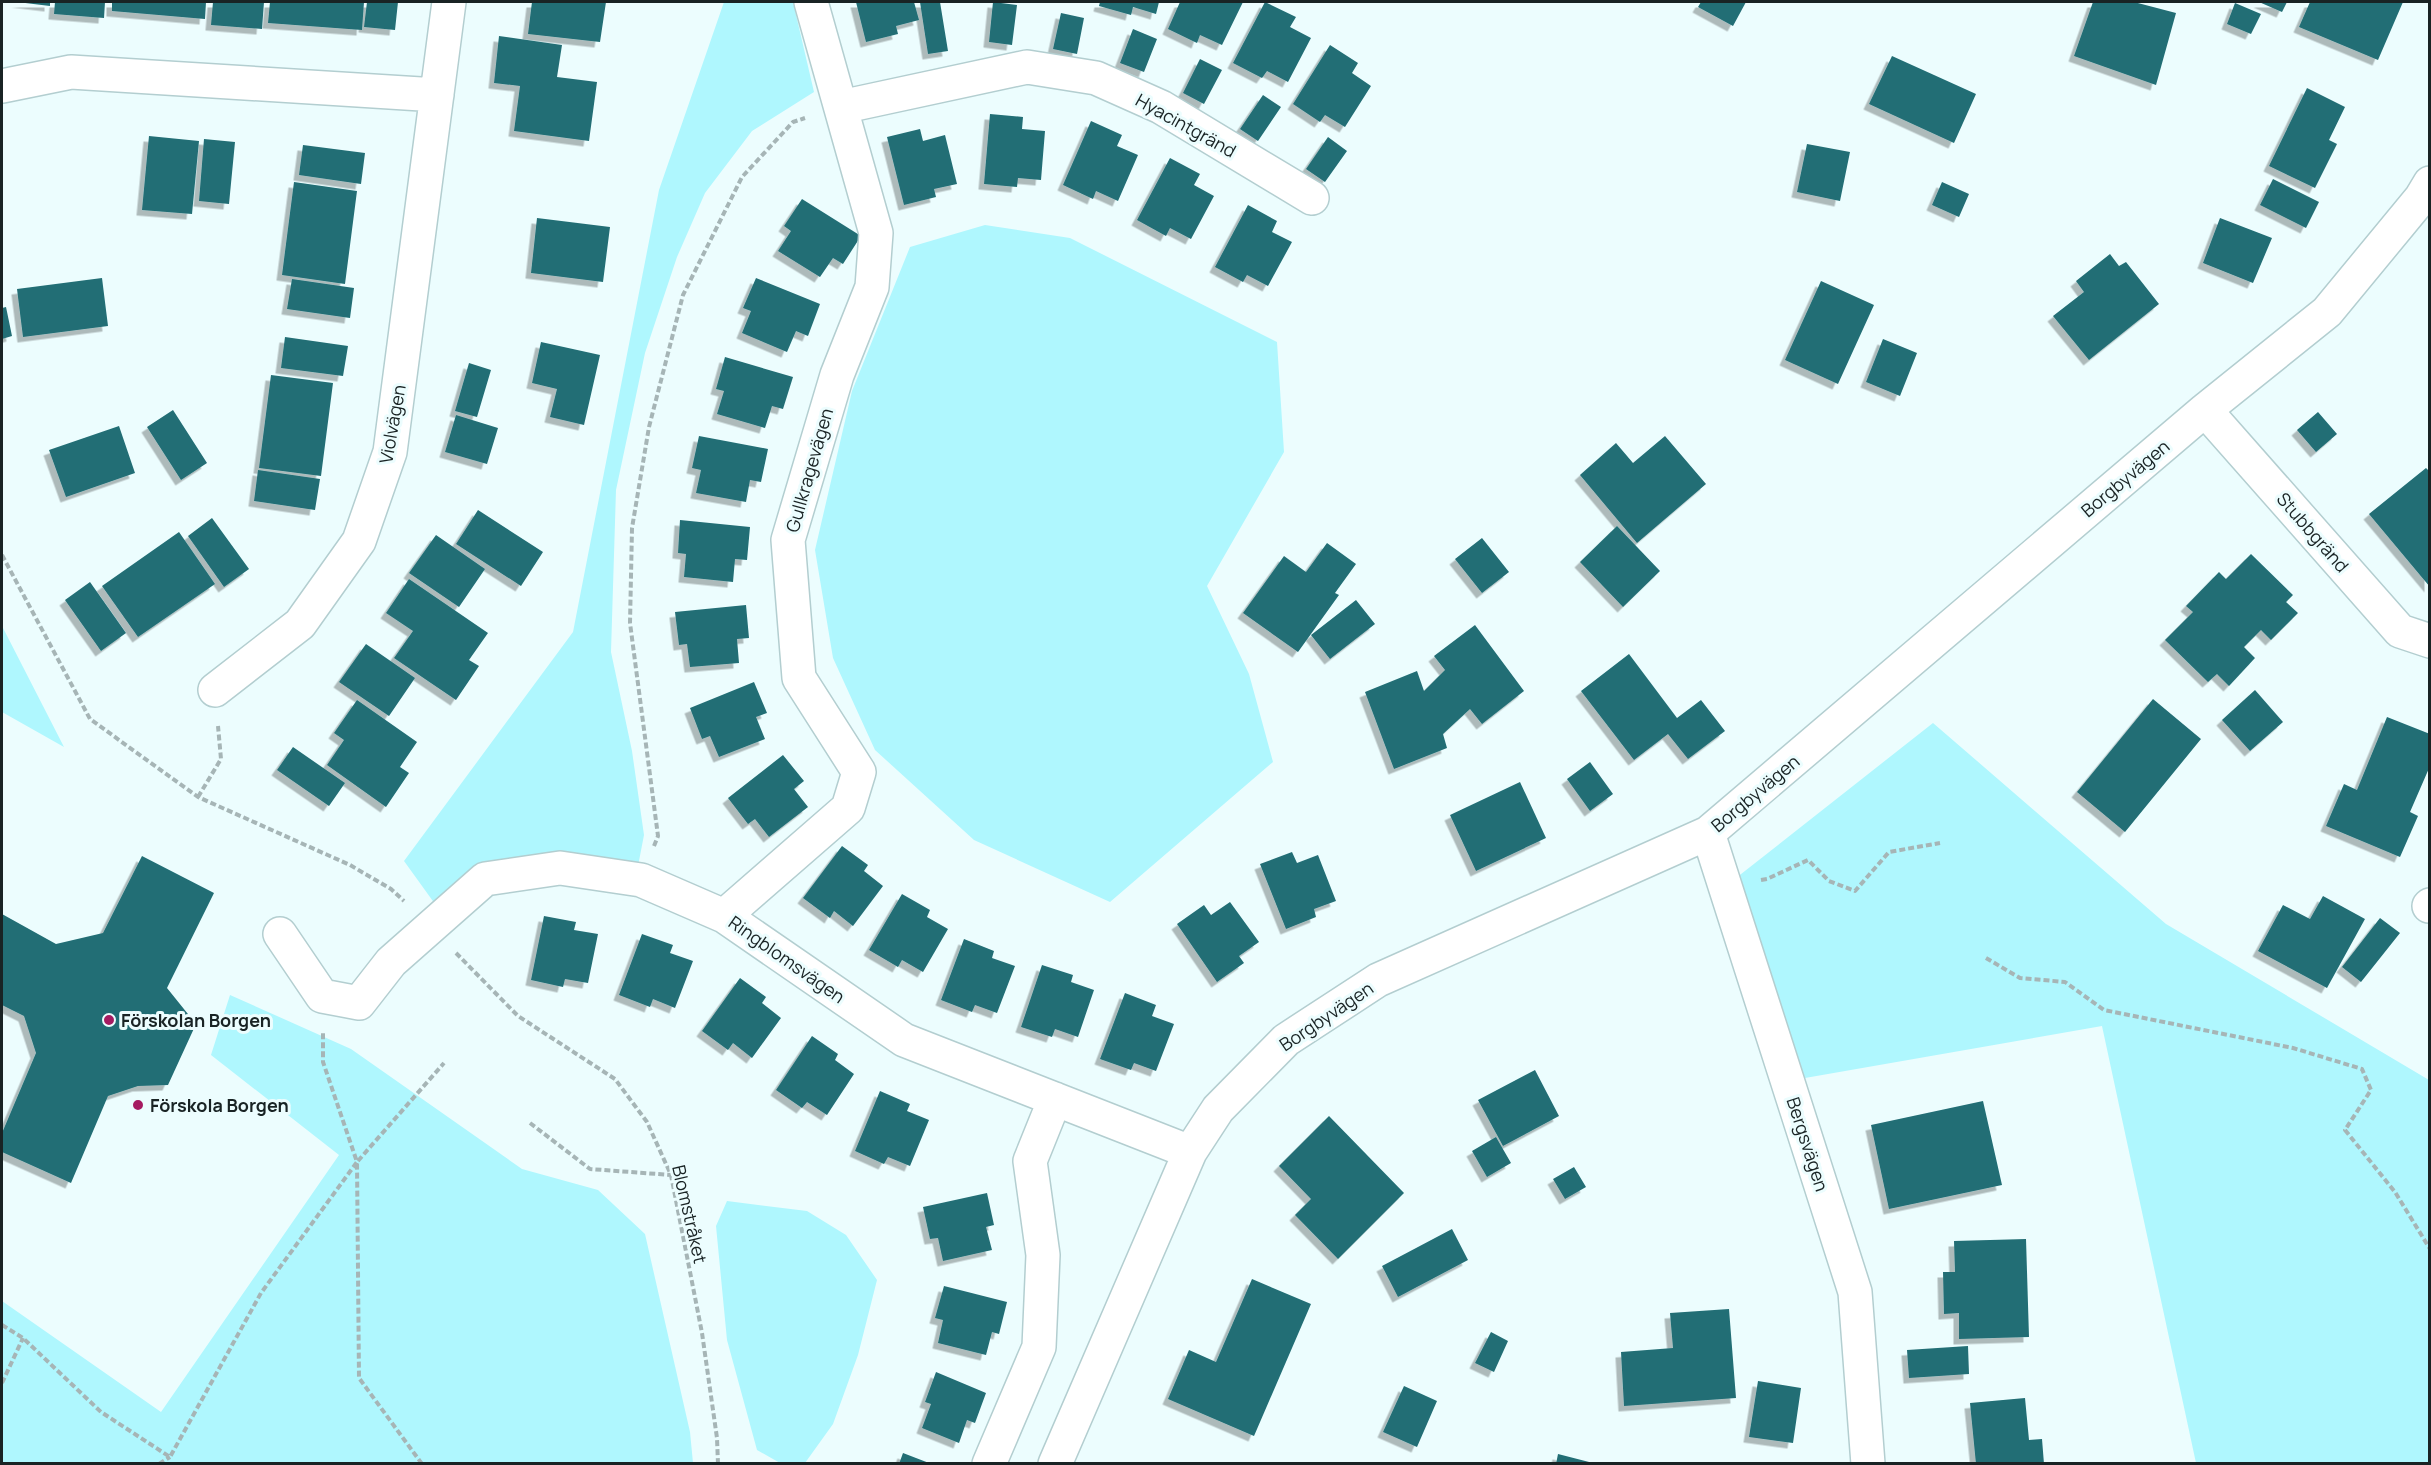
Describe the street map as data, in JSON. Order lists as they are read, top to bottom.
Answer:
{
  "streets": {
    "street": [
      "Hyacintgränd",
      "Violvägen",
      "Gullkragevägen",
      "Borgbyvägen",
      "Stubbgränd",
      "Ringblomsvägen",
      "Bergsvägen"
    ],
    "path": ["Blomstråket"]
  },
  "crossings": [
    ["Hyacintgränd", "Gullkragevägen"],
    ["Gullkragevägen", "Ringblomsvägen"],
    ["Borgbyvägen", "Stubbgränd"],
    ["Borgbyvägen", "Ringblomsvägen"],
    ["Borgbyvägen", "Bergsvägen"],
    ["Ringblomsvägen", "Blomstråket"]
  ],
  "places": ["Förskolan Borgen", "Förskola Borgen"]
}
